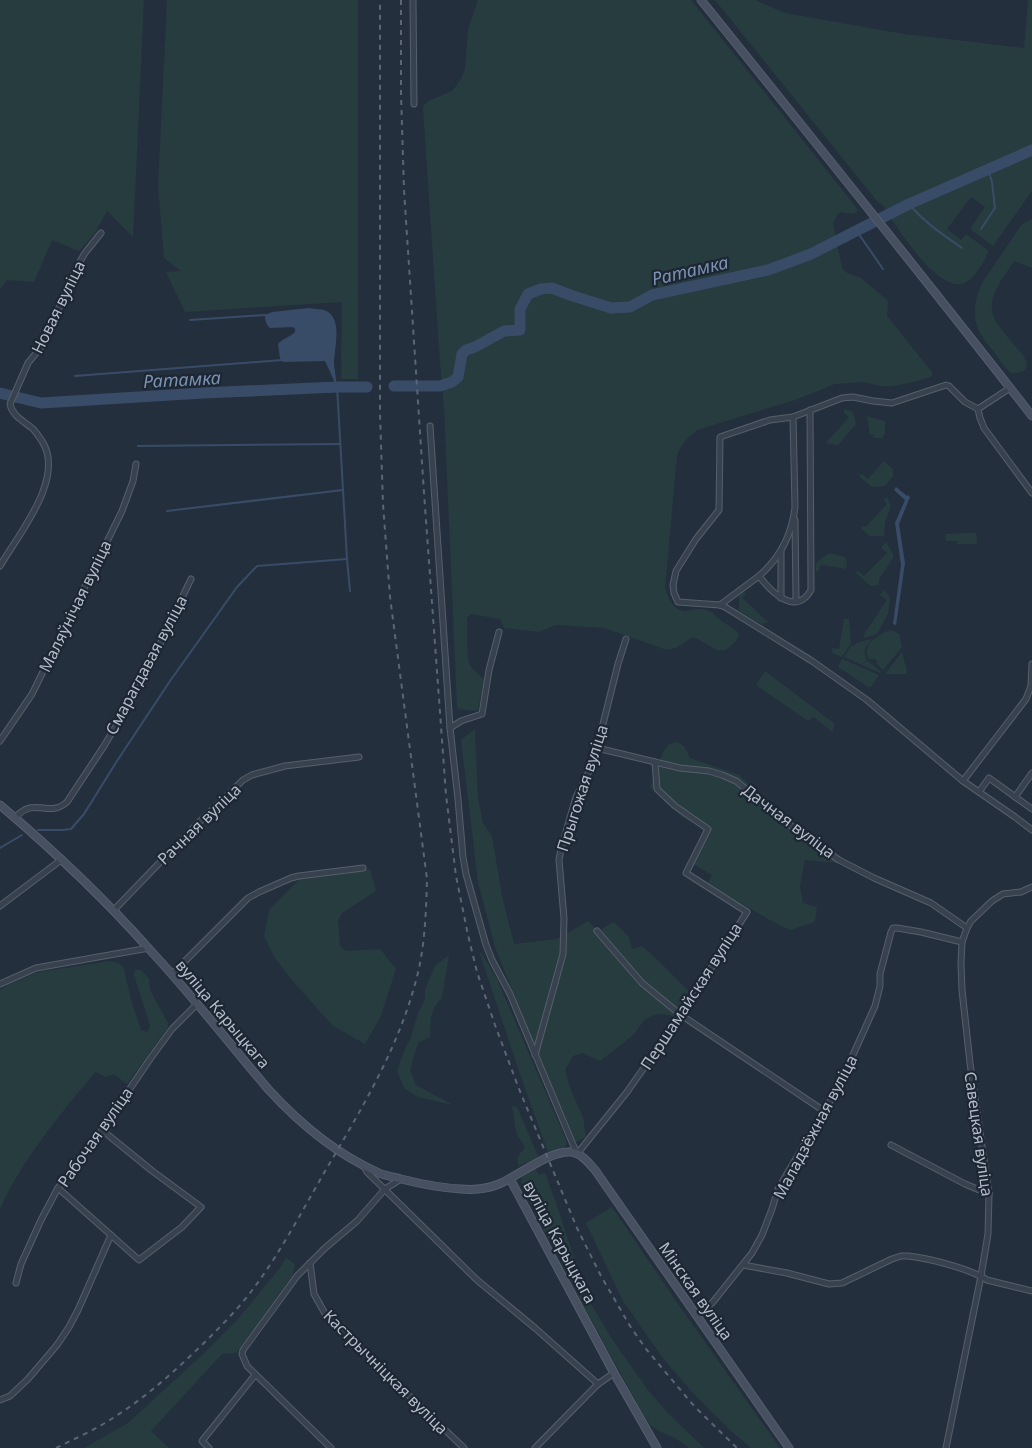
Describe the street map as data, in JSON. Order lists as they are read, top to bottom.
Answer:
{
  "streets": {
    "street": [
      "Новая вуліца",
      "Маляўнічая вуліца",
      "Смарагдавая вуліца",
      "Прыгожая вуліца",
      "Дачная вуліца",
      "Рачная вуліца",
      "Першамайская вуліца",
      "вуліца Карыцкага",
      "Маладзёжная вуліца",
      "Савецкая вуліца",
      "Рабочая вуліца",
      "Мінская вуліца",
      "Кастрычніцкая вуліца"
    ]
  },
  "crossings": [
    ["Смарагдавая вуліца", "вуліца Карыцкага"],
    ["Прыгожая вуліца", "Дачная вуліца"],
    ["Дачная вуліца", "Першамайская вуліца"],
    ["Дачная вуліца", "Савецкая вуліца"],
    ["Рачная вуліца", "вуліца Карыцкага"],
    ["Першамайская вуліца", "Мінская вуліца"],
    ["вуліца Карыцкага", "Рабочая вуліца"],
    ["Маладзёжная вуліца", "Савецкая вуліца"],
    ["Маладзёжная вуліца", "Мінская вуліца"]
  ],
  "water": ["Ратамка"]
}
